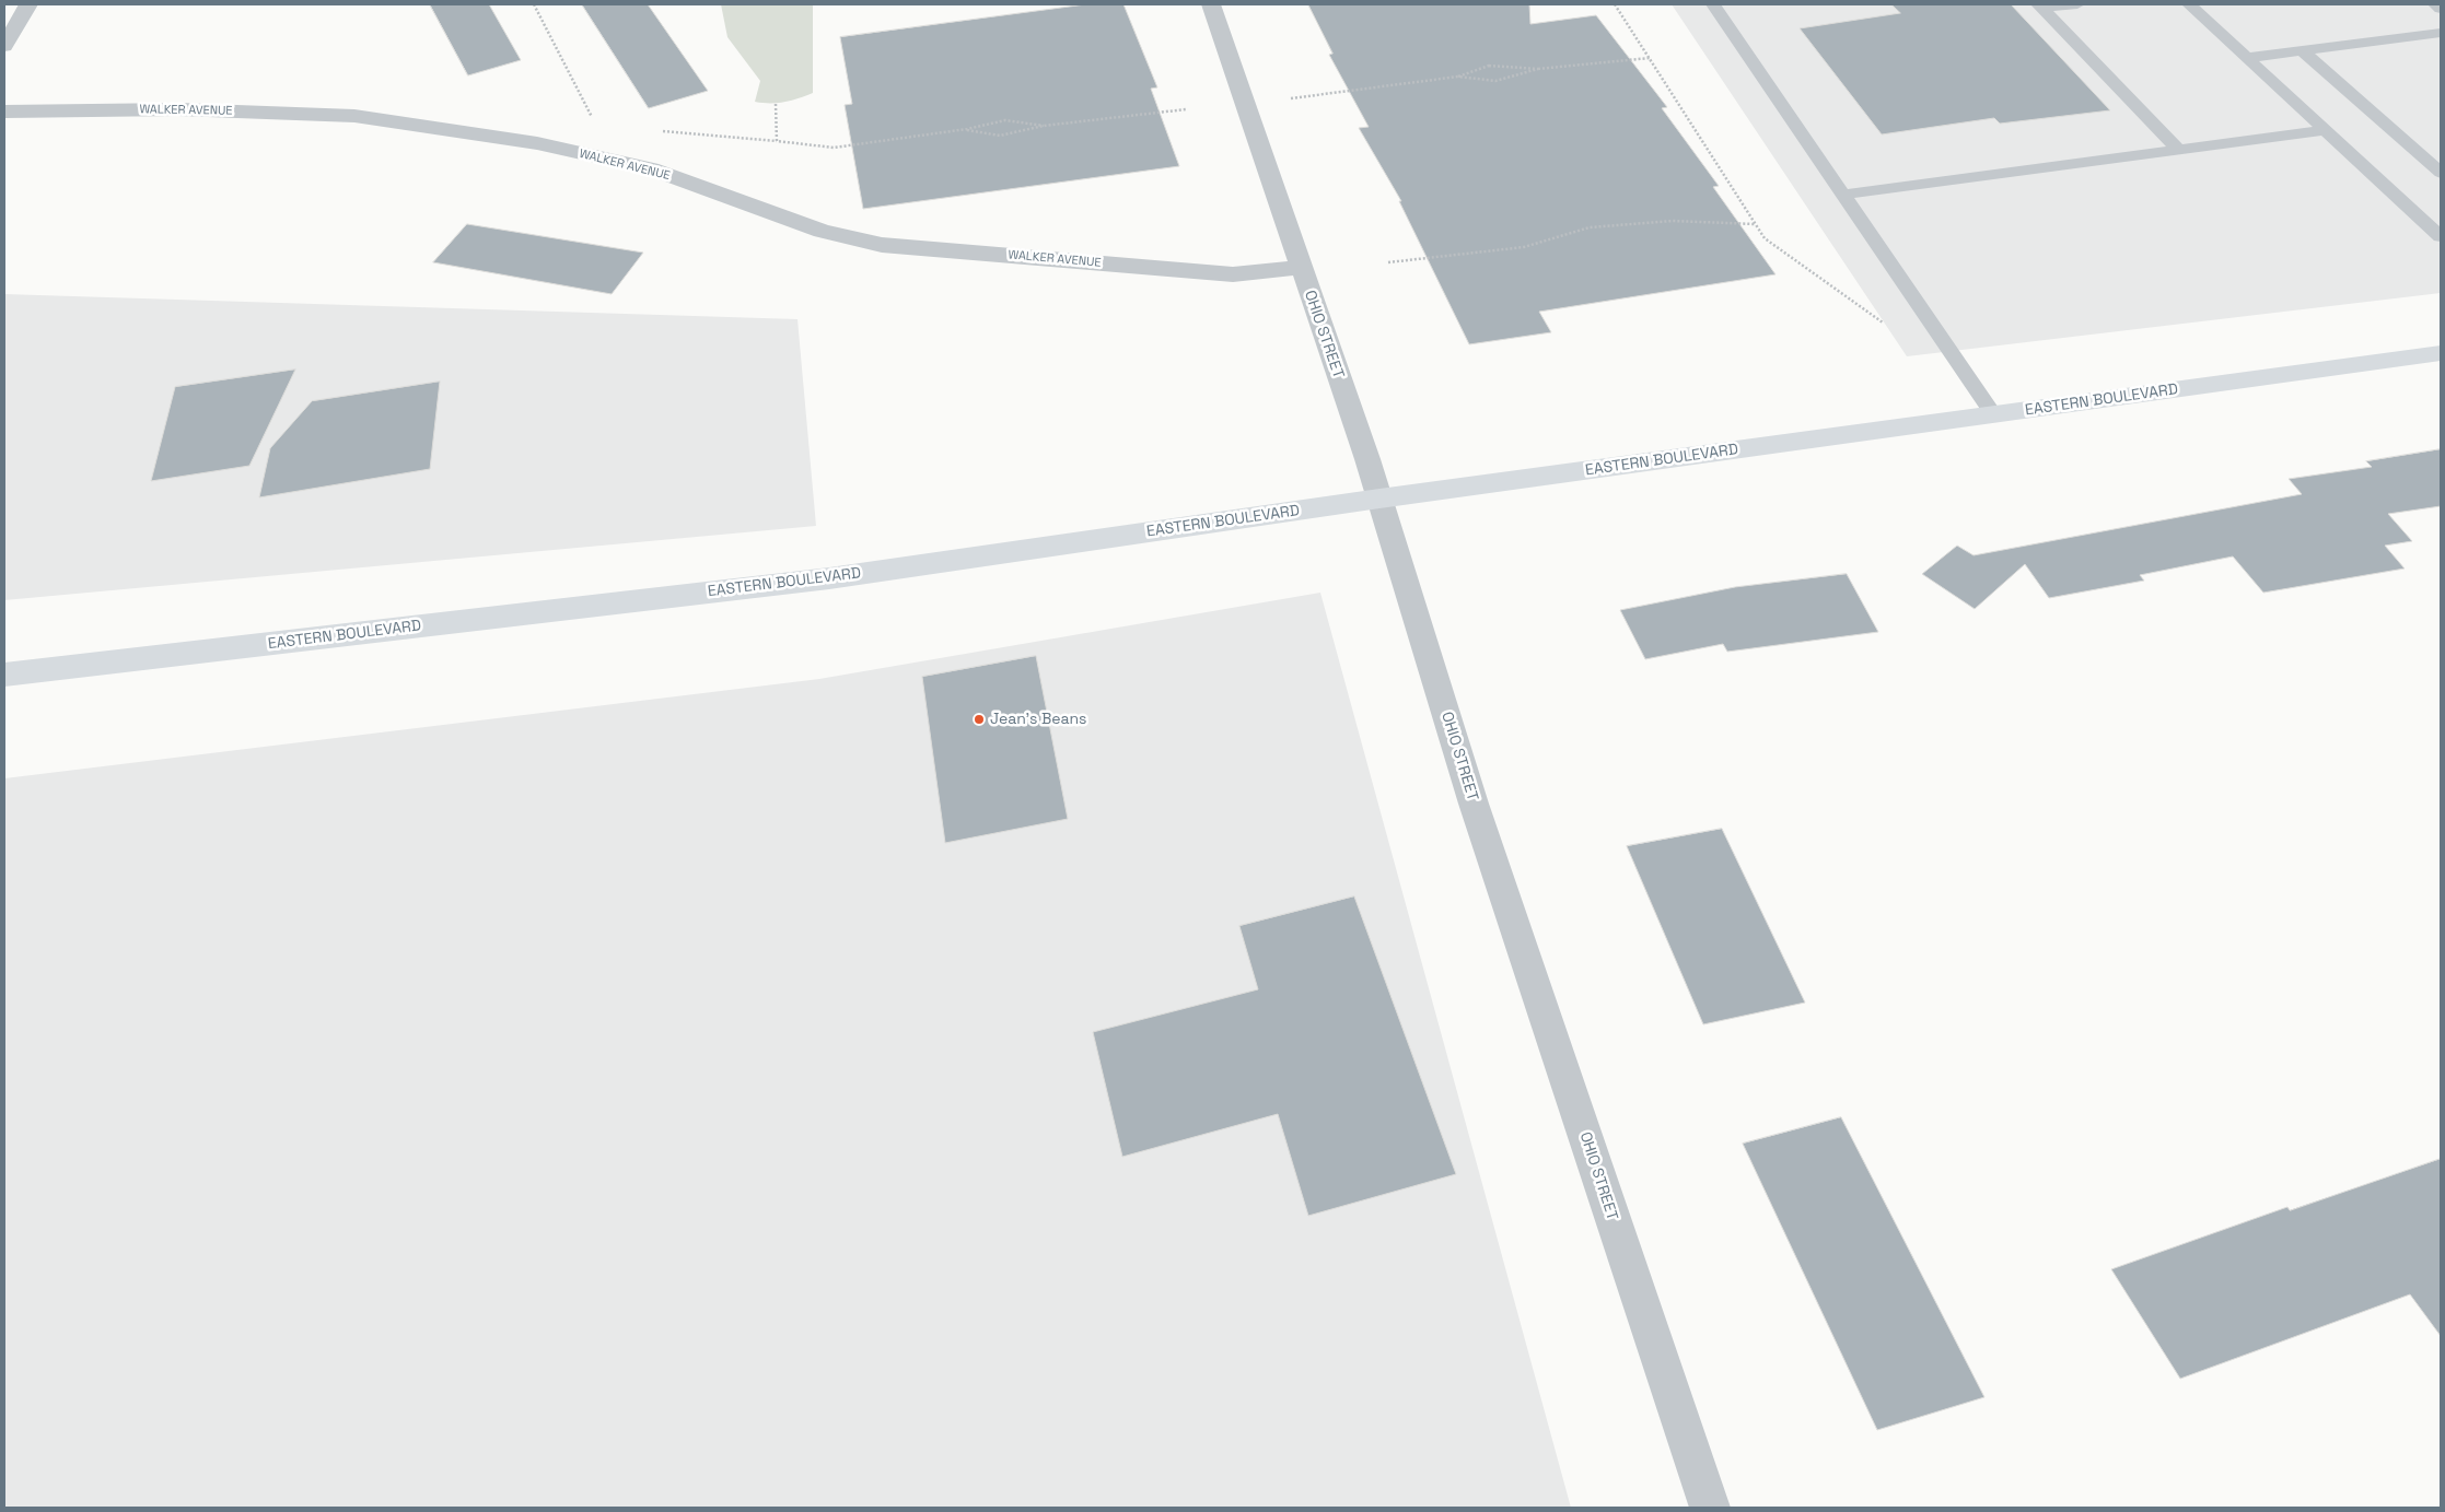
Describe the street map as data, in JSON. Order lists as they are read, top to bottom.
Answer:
{
  "streets": {
    "main road": ["EASTERN BOULEVARD"],
    "street": ["WALKER AVENUE", "OHIO STREET"]
  },
  "crossings": [
    ["WALKER AVENUE", "OHIO STREET"],
    ["OHIO STREET", "EASTERN BOULEVARD"]
  ],
  "places": ["Jean's Beans"]
}
